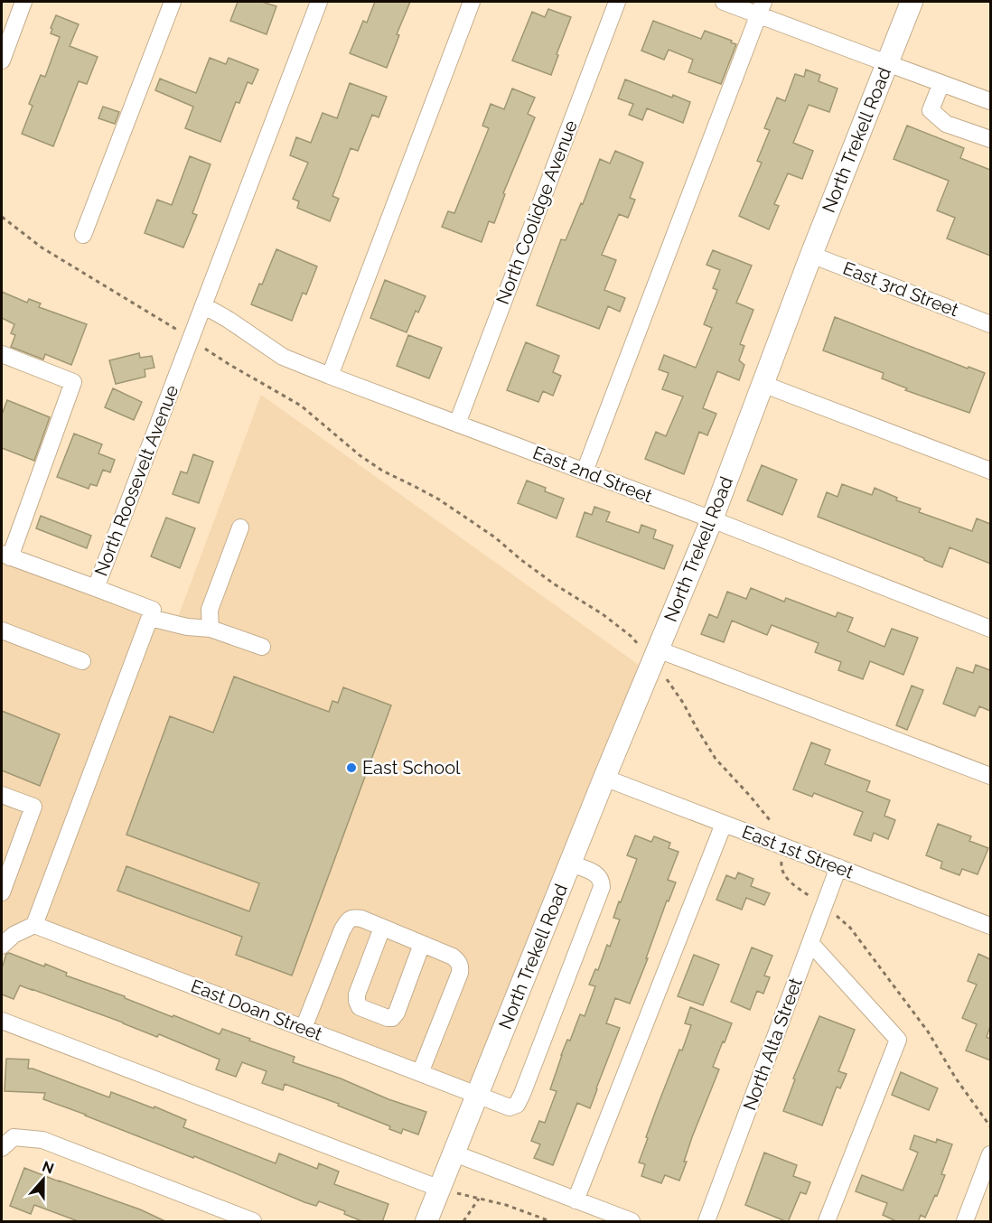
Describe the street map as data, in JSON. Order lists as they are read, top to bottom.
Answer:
{
  "streets": {
    "main road": ["North Trekell Road"],
    "street": [
      "North Coolidge Avenue",
      "East 3rd Street",
      "East 2nd Street",
      "North Roosevelt Avenue",
      "East 1st Street",
      "East Doan Street",
      "North Alta Street"
    ]
  },
  "crossings": [
    ["North Trekell Road", "East 3rd Street"],
    ["North Trekell Road", "East 2nd Street"],
    ["North Trekell Road", "East 1st Street"],
    ["North Trekell Road", "East Doan Street"],
    ["North Coolidge Avenue", "East 2nd Street"],
    ["East 2nd Street", "North Roosevelt Avenue"],
    ["East 1st Street", "North Alta Street"]
  ],
  "places": ["East School"],
  "north": "top"
}
